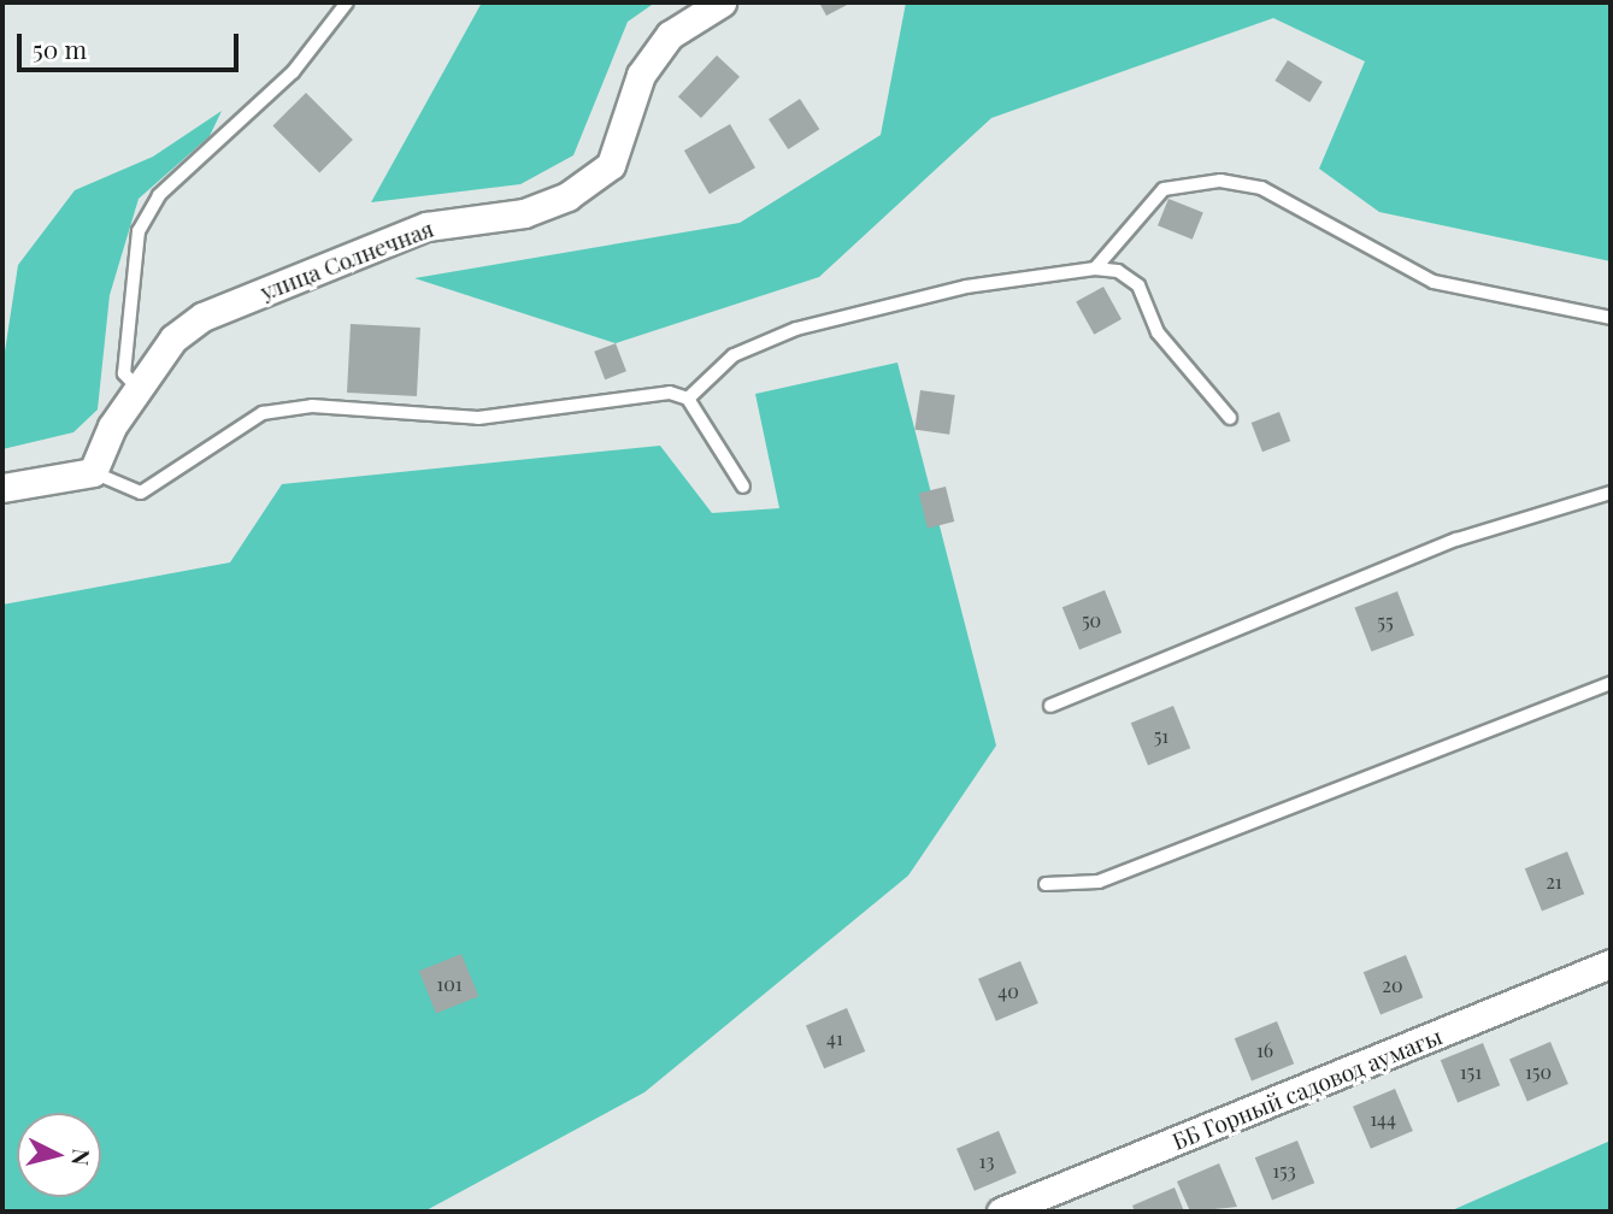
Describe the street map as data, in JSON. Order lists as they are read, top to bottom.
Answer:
{
  "streets": {
    "street": ["улица Солнечная", "ББ Горный садовод аумағы"]
  },
  "house_numbers": [
    "50",
    "55",
    "51",
    "21",
    "101",
    "20",
    "40",
    "41",
    "16",
    "151",
    "150",
    "144",
    "13",
    "153"
  ],
  "scale_bar": "50 m",
  "north": "right"
}
